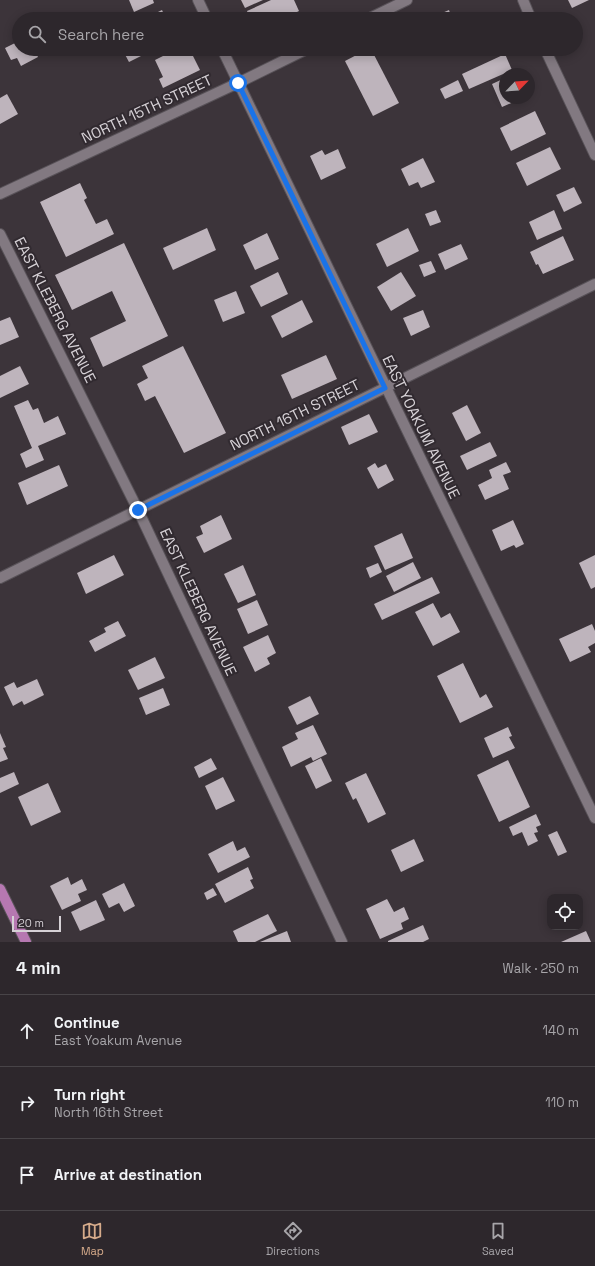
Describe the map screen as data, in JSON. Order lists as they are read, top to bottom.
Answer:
{
  "streets": {
    "street": [
      "NORTH 15TH STREET",
      "EAST KLEBERG AVENUE",
      "NORTH 16TH STREET",
      "EAST YOAKUM AVENUE"
    ]
  },
  "crossings": [
    ["NORTH 15TH STREET", "EAST YOAKUM AVENUE"],
    ["EAST KLEBERG AVENUE", "NORTH 16TH STREET"],
    ["NORTH 16TH STREET", "EAST YOAKUM AVENUE"]
  ],
  "scale_bar": "20 m",
  "north": "top right",
  "page": {
    "search": "Search here",
    "scale": "20 m",
    "heading": ["4 min", "Walk · 250 m"],
    "list": [
      ["Continue", "East Yoakum Avenue", "140 m"],
      ["Turn right", "North 16th Street", "110 m"],
      "Arrive at destination"
    ],
    "nav": ["Map", "Directions", "Saved"]
  }
}
